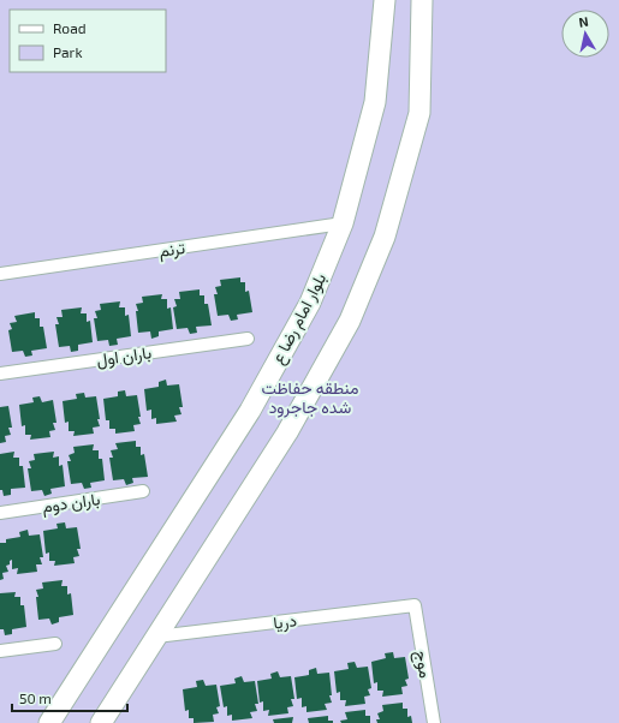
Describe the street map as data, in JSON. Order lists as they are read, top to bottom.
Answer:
{
  "streets": {
    "main road": ["بلوار امام رضا ع"],
    "street": [
      "ترنم",
      "باران اول",
      "باران دوم",
      "دریا",
      "موج"
    ]
  },
  "crossings": [
    ["ترنم", "بلوار امام رضا ع"],
    ["دریا", "موج"]
  ],
  "parks": ["منطقه حفاظت شده جاجرود"],
  "legend": ["Road", "Park"],
  "scale_bar": "50 m",
  "north": "top"
}
